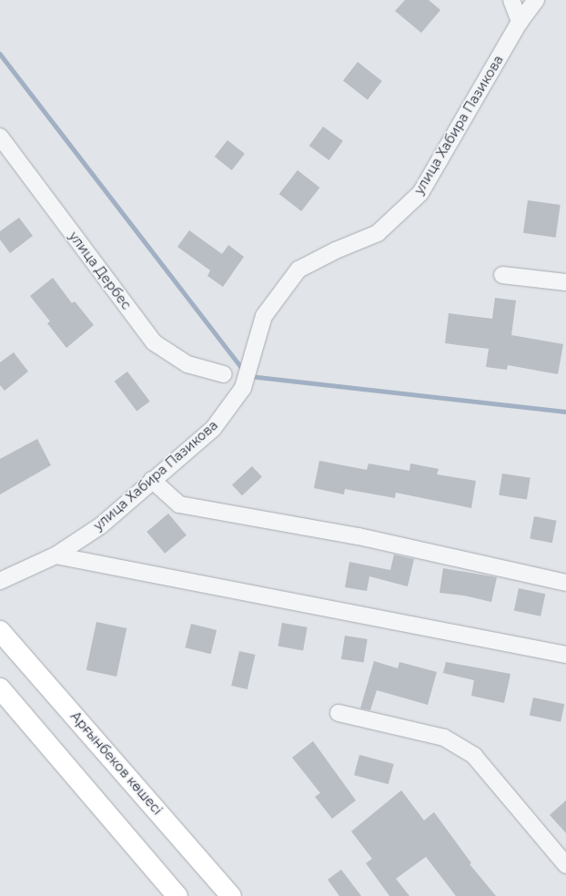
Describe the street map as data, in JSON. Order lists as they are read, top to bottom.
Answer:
{
  "streets": {
    "main road": ["Арғынбеков көшесі"],
    "street": ["улица Хабира Пазикова", "улица Дербес"]
  }
}
